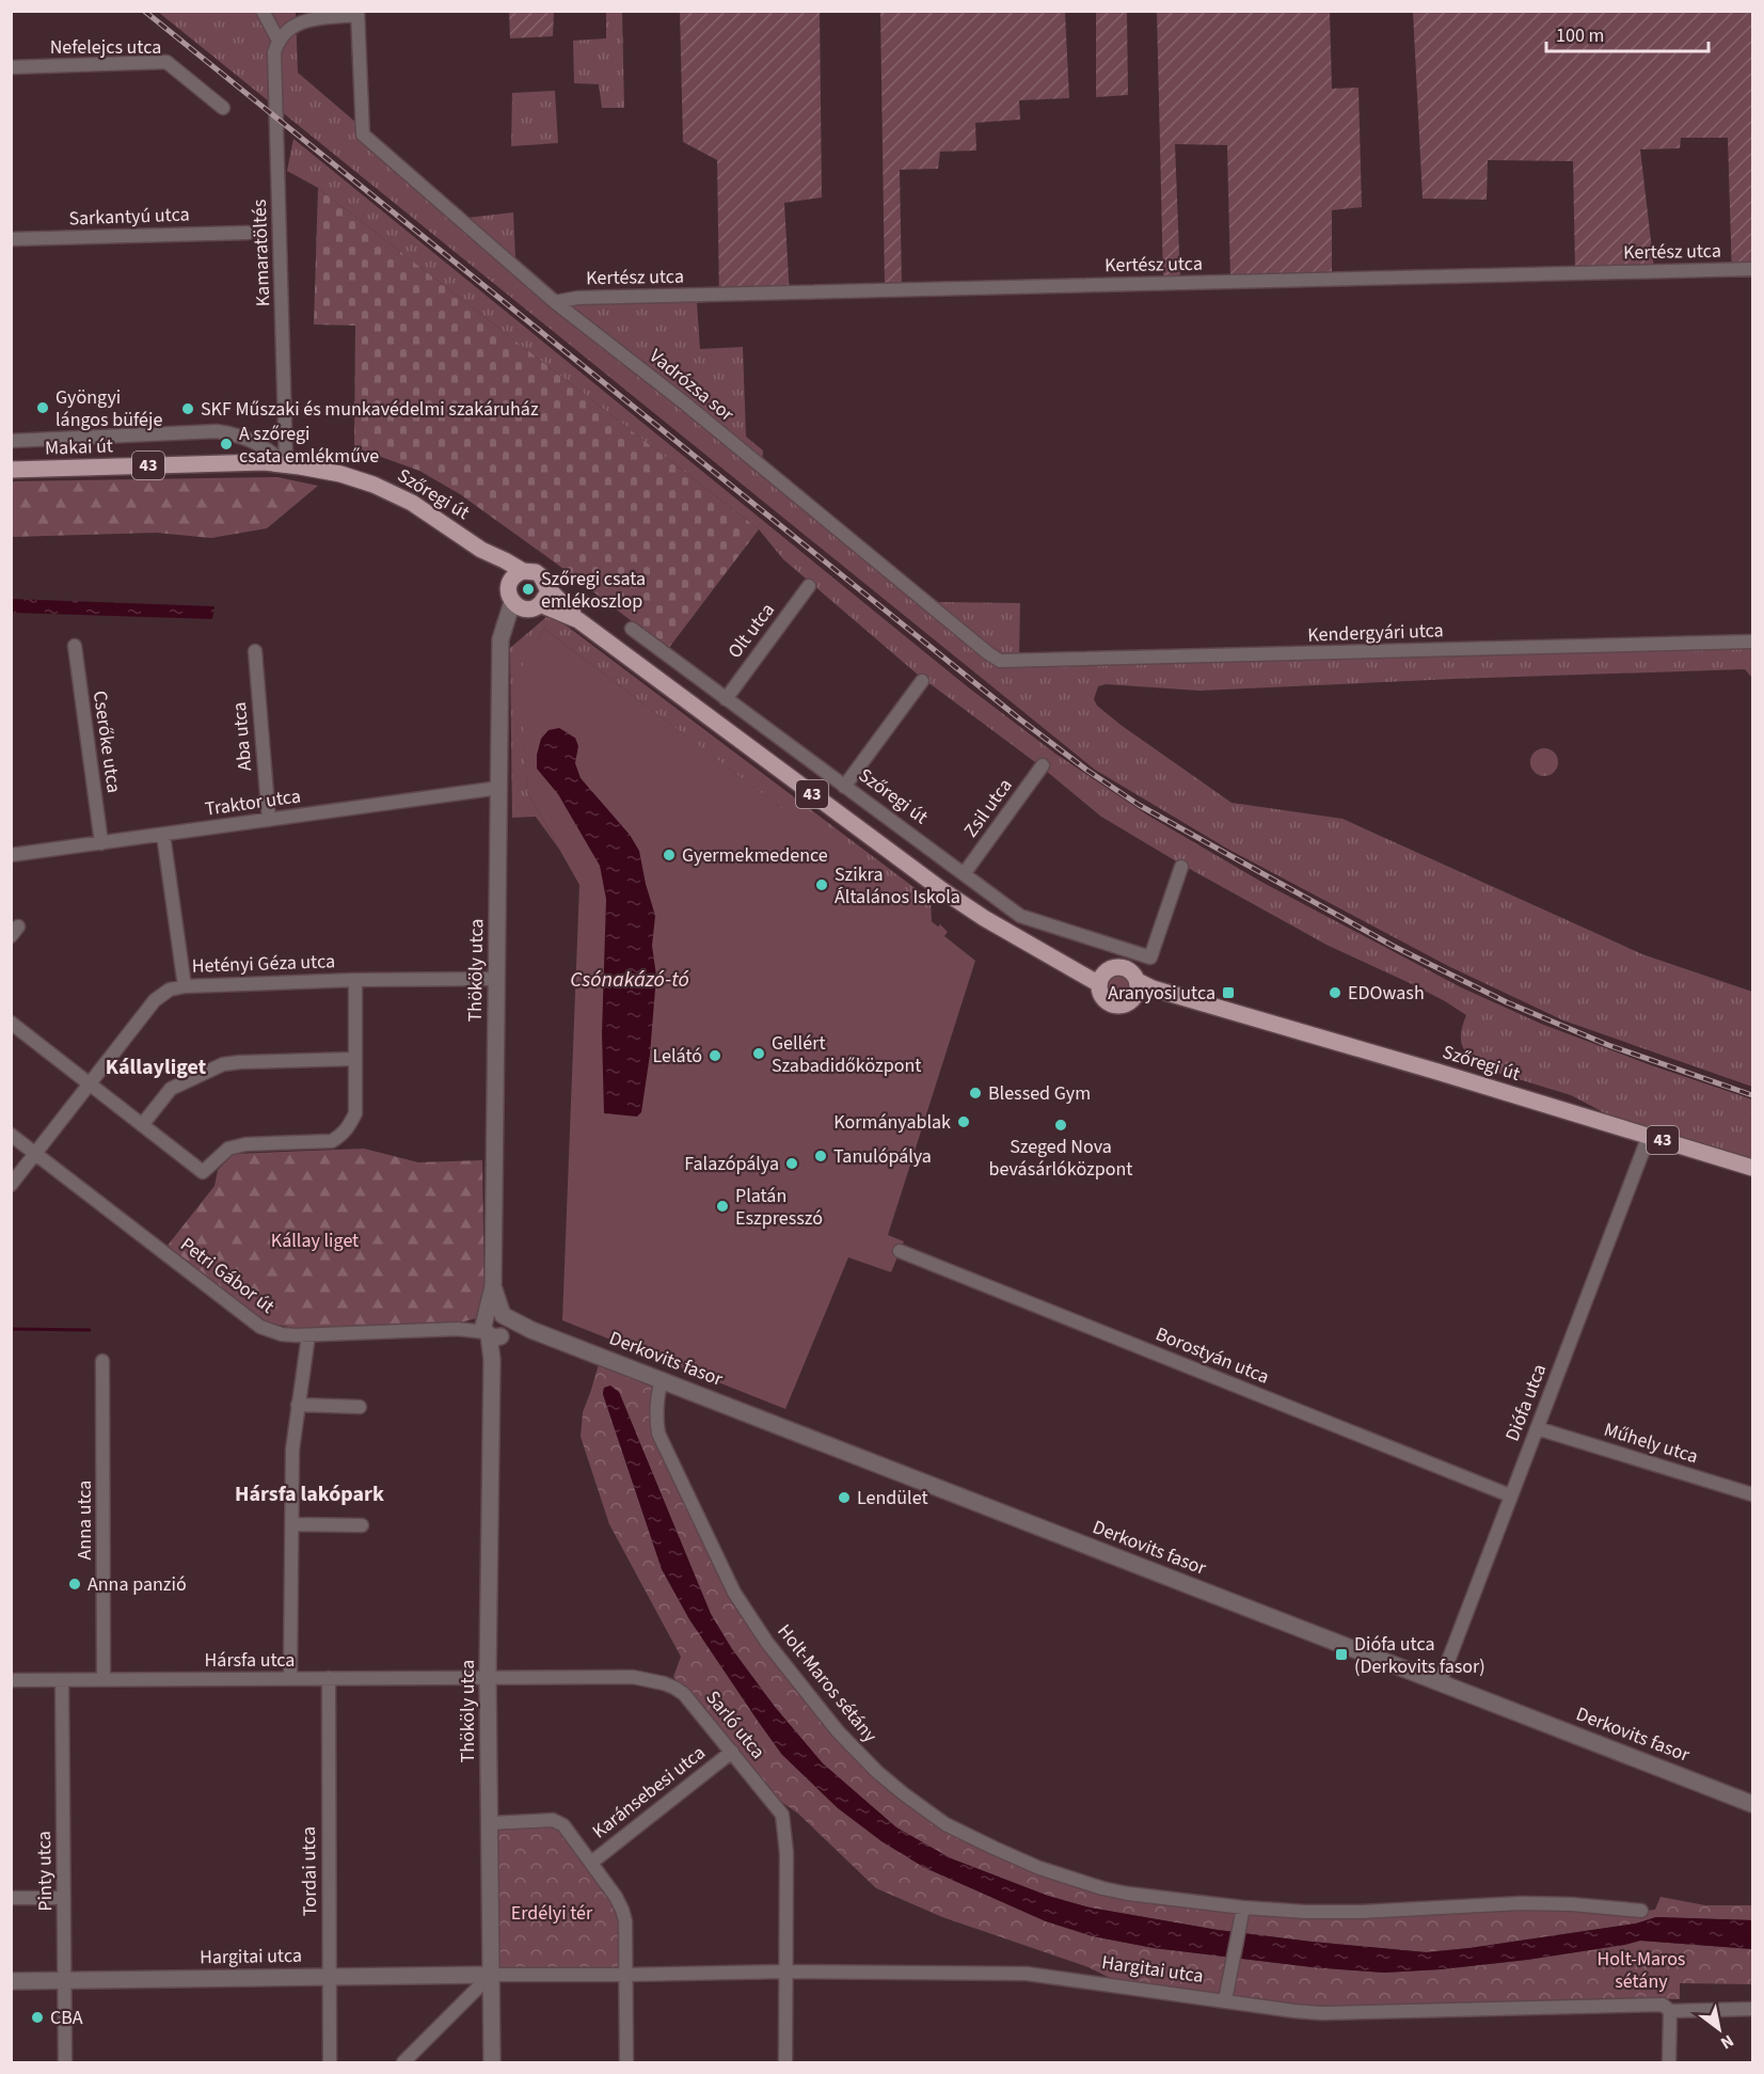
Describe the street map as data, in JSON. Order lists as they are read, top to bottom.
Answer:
{
  "streets": {
    "main road": ["Makai út", "43", "Szőregi út"],
    "street": [
      "Nefelejcs utca",
      "Sarkantyú utca",
      "Kertész utca",
      "Kamaratöltés",
      "Vadrózsa sor",
      "Olt utca",
      "Kendergyári utca",
      "Aba utca",
      "Cserőke utca",
      "Traktor utca",
      "Zsil utca",
      "Hetényi Géza utca",
      "Thököly utca",
      "Petri Gábor út",
      "Borostyán utca",
      "Derkovits fasor",
      "Diófa utca",
      "Műhely utca",
      "Anna utca",
      "Hársfa utca",
      "Holt-Maros sétány",
      "Sarló utca",
      "Karánsebesi utca",
      "Pinty utca",
      "Tordai utca",
      "Hargitai utca"
    ]
  },
  "crossings": [
    ["Kertész utca", "Vadrózsa sor"],
    ["Kamaratöltés", "Makai út"],
    ["Kamaratöltés", "Szőregi út"],
    ["Vadrózsa sor", "Kendergyári utca"],
    ["Makai út", "Szőregi út"],
    ["Szőregi út", "Olt utca"],
    ["Szőregi út", "Zsil utca"],
    ["Szőregi út", "Thököly utca"],
    ["Szőregi út", "Diófa utca"],
    ["Aba utca", "Traktor utca"],
    ["Cserőke utca", "Traktor utca"],
    ["Traktor utca", "Thököly utca"],
    ["Hetényi Géza utca", "Thököly utca"],
    ["Hetényi Géza utca", "Petri Gábor út"],
    ["Thököly utca", "Petri Gábor út"],
    ["Thököly utca", "Derkovits fasor"],
    ["Thököly utca", "Hársfa utca"],
    ["Thököly utca", "Sarló utca"],
    ["Thököly utca", "Hargitai utca"],
    ["Petri Gábor út", "Derkovits fasor"],
    ["Borostyán utca", "Diófa utca"],
    ["Derkovits fasor", "Diófa utca"],
    ["Derkovits fasor", "Holt-Maros sétány"],
    ["Diófa utca", "Műhely utca"],
    ["Anna utca", "Hársfa utca"],
    ["Hársfa utca", "Sarló utca"],
    ["Hársfa utca", "Pinty utca"],
    ["Hársfa utca", "Tordai utca"],
    ["Sarló utca", "Karánsebesi utca"],
    ["Sarló utca", "Hargitai utca"],
    ["Pinty utca", "Hargitai utca"],
    ["Tordai utca", "Hargitai utca"]
  ],
  "districts": ["Kállayliget", "Hársfa lakópark"],
  "water": ["Csónakázó-tó"],
  "parks": ["Kállay liget", "Erdélyi tér", "Holt-Maros sétány"],
  "places": {
    "other": [
      "Gyöngyi lángos büféje",
      "SKF Műszaki és munkavédelmi szakáruház",
      "A szőregi csata emlékműve",
      "Szőregi csata emlékoszlop",
      "Gyermekmedence",
      "Szikra Általános Iskola",
      "EDOwash",
      "Gellért Szabadidőközpont",
      "Lelátó",
      "Blessed Gym",
      "Kormányablak",
      "Szeged Nova bevásárlóközpont",
      "Tanulópálya",
      "Falazópálya",
      "Platán Eszpresszó",
      "Lendület",
      "Anna panzió",
      "CBA"
    ],
    "transit": ["Aranyosi utca", "Diófa utca (Derkovits fasor)"]
  },
  "scale_bar": "100 m",
  "north": "bottom right"
}
